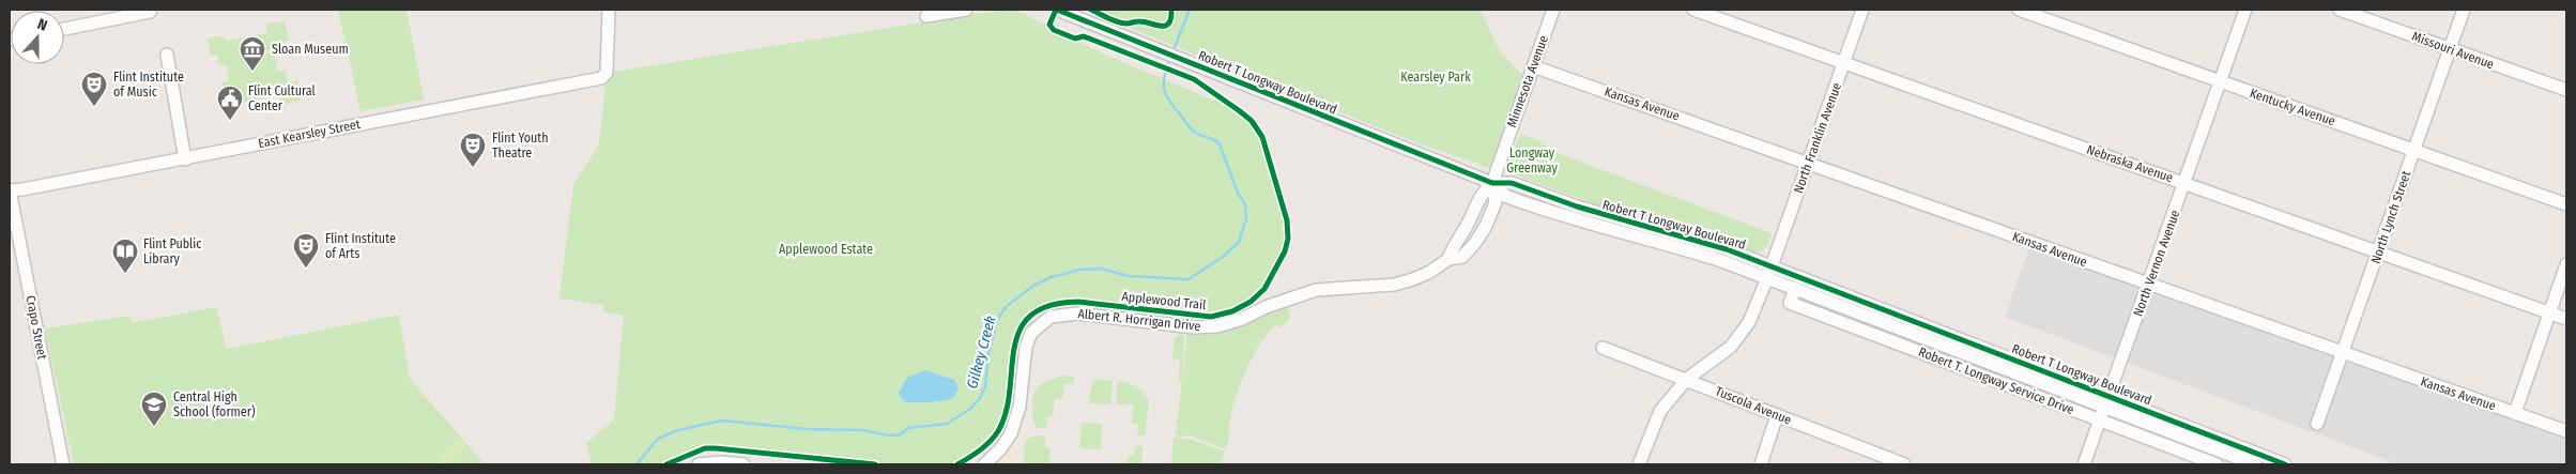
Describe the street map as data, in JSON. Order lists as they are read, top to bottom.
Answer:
{
  "streets": {
    "street": [
      "Missouri Avenue",
      "Minnesota Avenue",
      "Robert T Longway Boulevard",
      "Kansas Avenue",
      "Kentucky Avenue",
      "East Kearsley Street",
      "North Franklin Avenue",
      "Nebraska Avenue",
      "North Lynch Street",
      "North Vernon Avenue",
      "Albert R. Horrigan Drive",
      "Crapo Street",
      "Robert T. Longway Service Drive",
      "Tuscola Avenue"
    ],
    "cycle path": ["Applewood Trail"]
  },
  "crossings": [
    ["Missouri Avenue", "North Lynch Street"],
    ["Minnesota Avenue", "Robert T Longway Boulevard"],
    ["Minnesota Avenue", "Kansas Avenue"],
    ["Minnesota Avenue", "Albert R. Horrigan Drive"],
    ["Robert T Longway Boulevard", "North Franklin Avenue"],
    ["Robert T Longway Boulevard", "North Vernon Avenue"],
    ["Robert T Longway Boulevard", "Albert R. Horrigan Drive"],
    ["Robert T Longway Boulevard", "Robert T. Longway Service Drive"],
    ["Kansas Avenue", "North Franklin Avenue"],
    ["Kansas Avenue", "North Lynch Street"],
    ["Kansas Avenue", "North Vernon Avenue"],
    ["Kentucky Avenue", "North Lynch Street"],
    ["Kentucky Avenue", "North Vernon Avenue"],
    ["East Kearsley Street", "Crapo Street"],
    ["North Franklin Avenue", "Nebraska Avenue"],
    ["North Franklin Avenue", "Tuscola Avenue"],
    ["Nebraska Avenue", "North Lynch Street"],
    ["Nebraska Avenue", "North Vernon Avenue"],
    ["North Vernon Avenue", "Robert T. Longway Service Drive"]
  ],
  "water": ["Gilkey Creek"],
  "parks": ["Kearsley Park", "Longway Greenway", "Applewood Estate"],
  "places": {
    "museum": ["Sloan Museum"],
    "theatre": ["Flint Institute of Music", "Flint Youth Theatre", "Flint Institute of Arts"],
    "public building": ["Flint Cultural Center"],
    "library": ["Flint Public Library"],
    "school or university": ["Central High School (former)"]
  },
  "north": "top"
}
